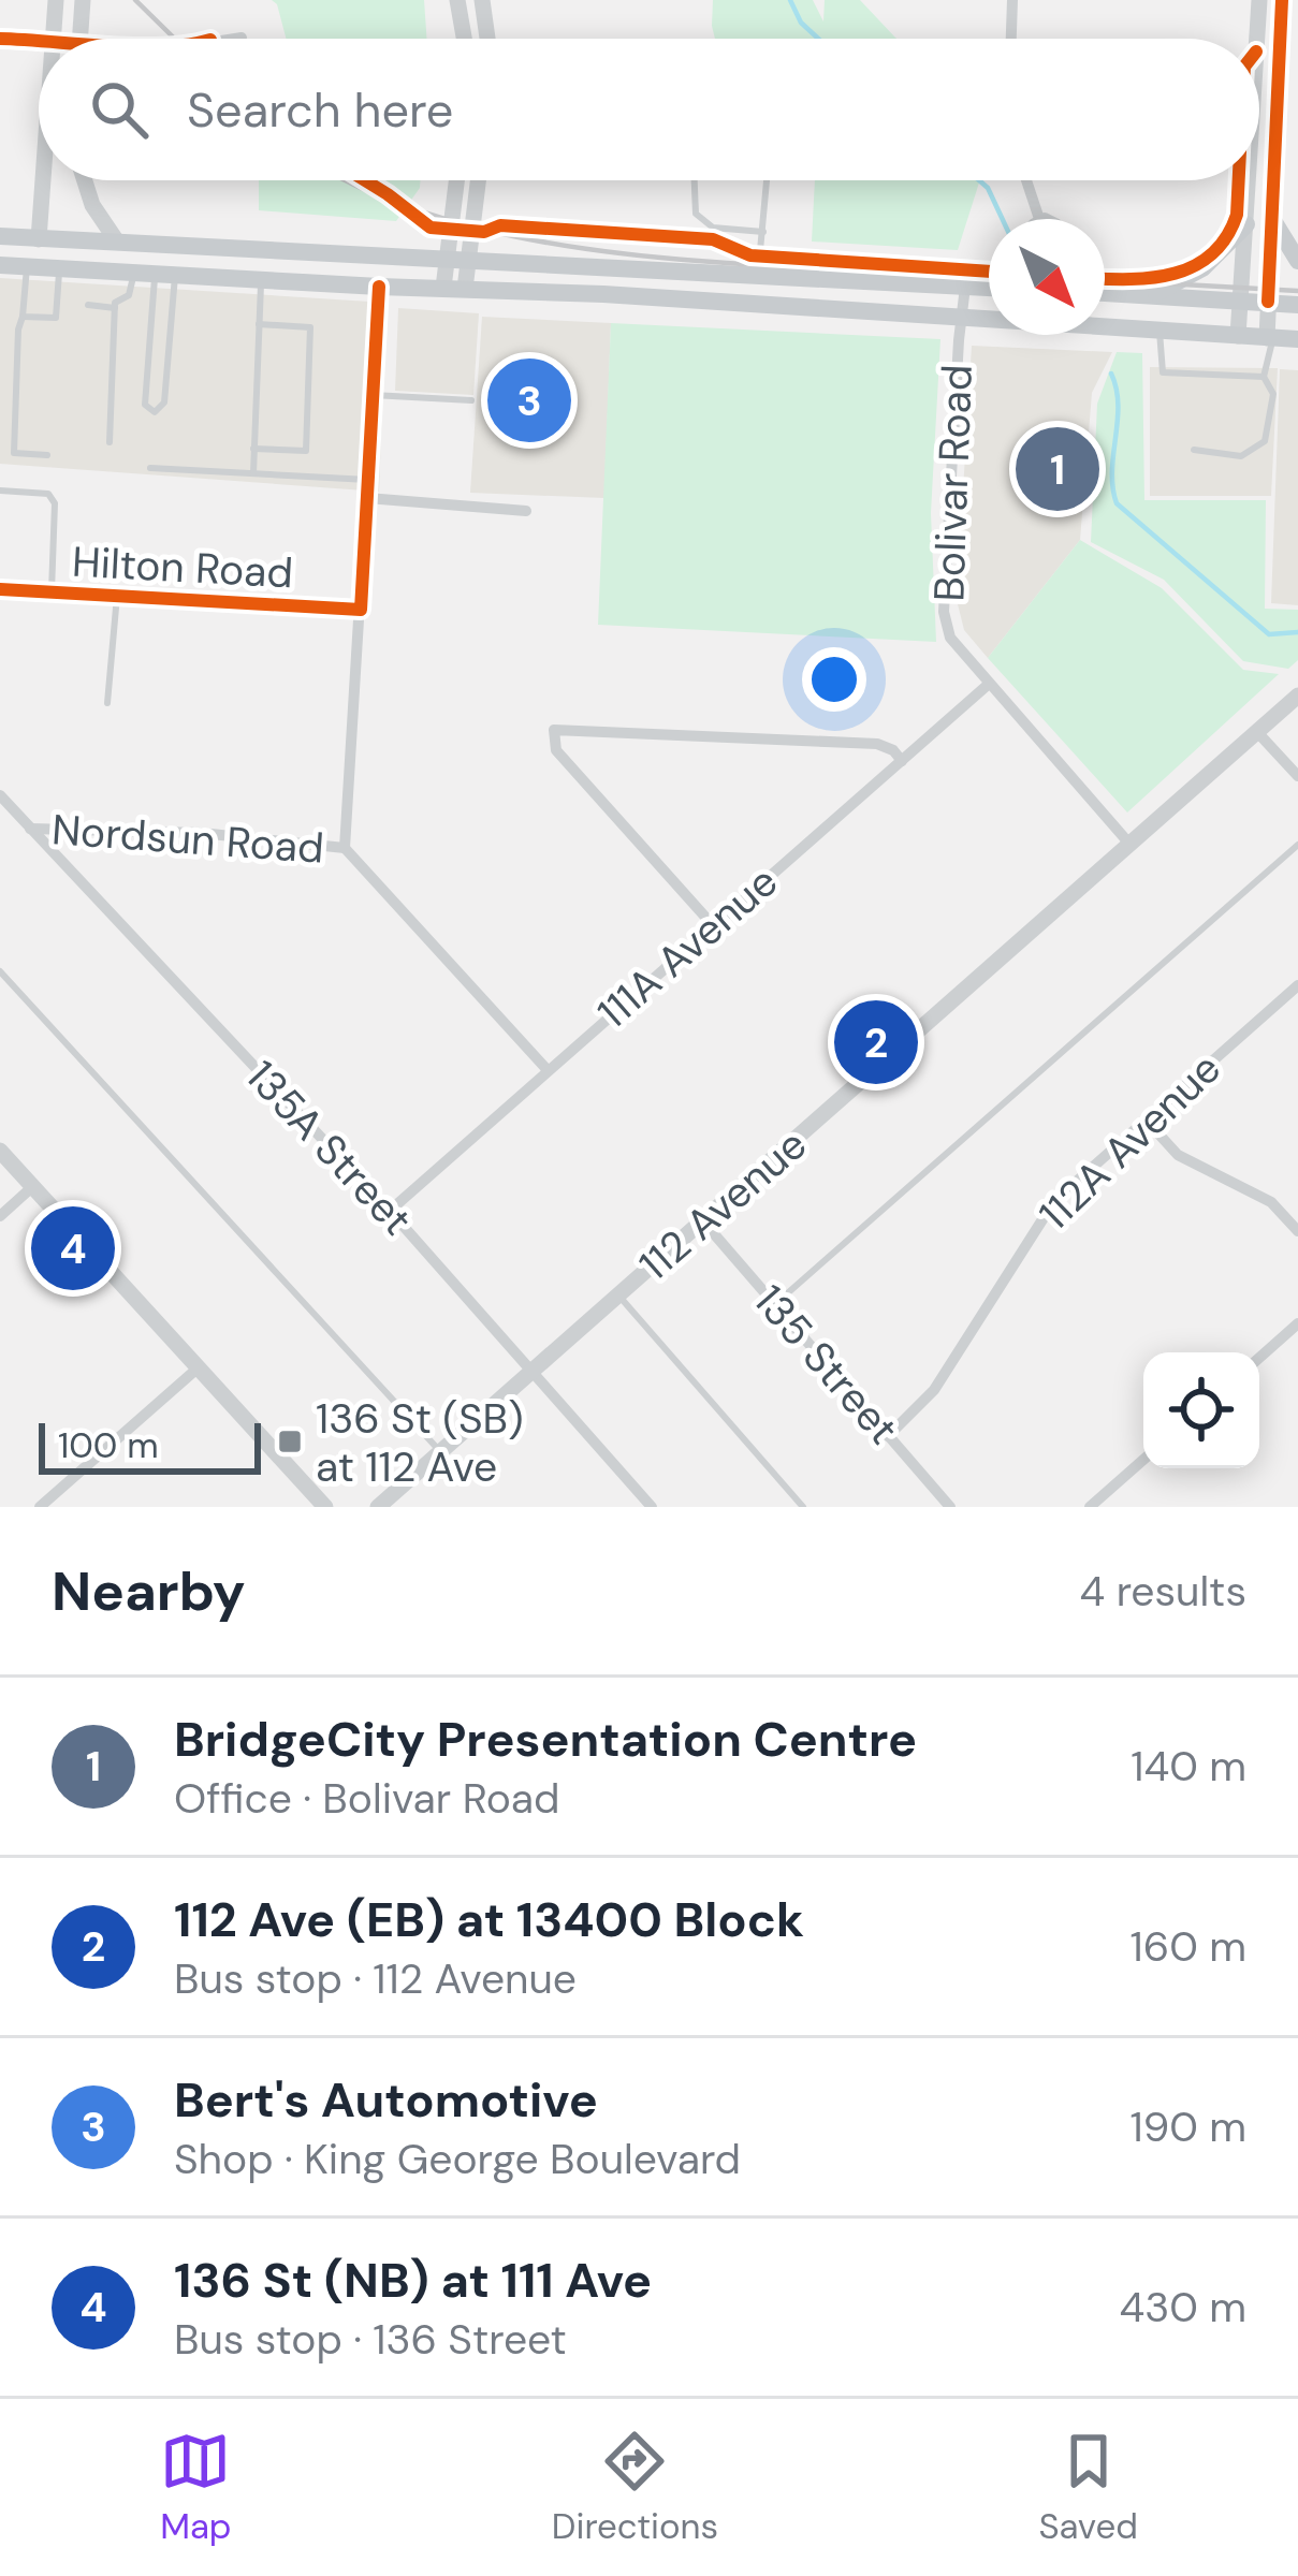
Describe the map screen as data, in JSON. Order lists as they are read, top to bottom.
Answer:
{
  "streets": {
    "main road": ["112 Avenue"],
    "street": [
      "Bolivar Road",
      "Hilton Road",
      "Nordsun Road",
      "111A Avenue",
      "112A Avenue",
      "135A Street",
      "135 Street"
    ]
  },
  "crossings": [
    ["Bolivar Road", "111A Avenue"],
    ["Bolivar Road", "112 Avenue"],
    ["Nordsun Road", "135A Street"],
    ["111A Avenue", "135A Street"],
    ["112A Avenue", "135 Street"],
    ["135A Street", "112 Avenue"],
    ["112 Avenue", "135 Street"]
  ],
  "places": {
    "transit": ["136 St (SB) at 112 Ave"]
  },
  "scale_bar": "100 m",
  "north": "bottom right",
  "page": {
    "search": "Search here",
    "pins": [
      "3",
      "1",
      "2",
      "4"
    ],
    "scale": "100 m",
    "heading": ["Nearby", "4 results"],
    "list": [
      {
        "mark": "1",
        "name": "BridgeCity Presentation Centre",
        "note": "Office · Bolivar Road",
        "value": "140 m"
      },
      {
        "mark": "2",
        "name": "112 Ave (EB) at 13400 Block",
        "note": "Bus stop · 112 Avenue",
        "value": "160 m"
      },
      {
        "mark": "3",
        "name": "Bert's Automotive",
        "note": "Shop · King George Boulevard",
        "value": "190 m"
      },
      {
        "mark": "4",
        "name": "136 St (NB) at 111 Ave",
        "note": "Bus stop · 136 Street",
        "value": "430 m"
      }
    ],
    "nav": ["Map", "Directions", "Saved"]
  }
}
